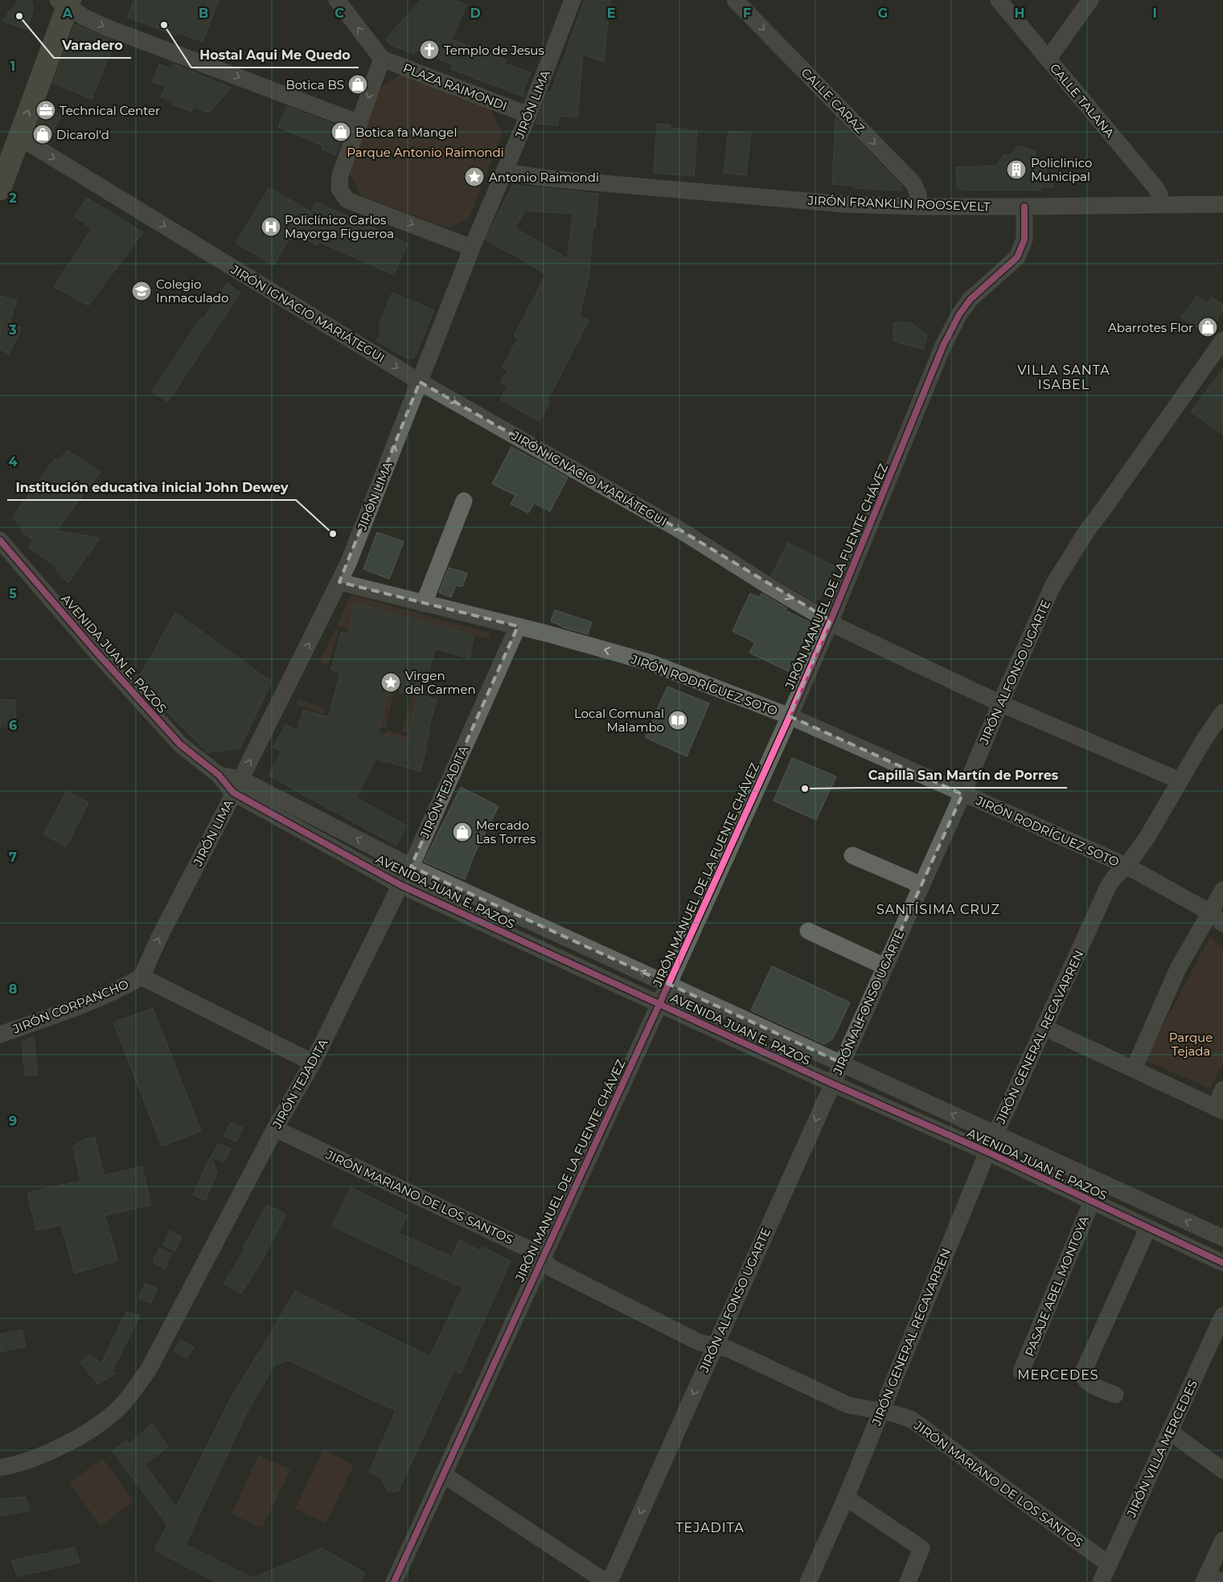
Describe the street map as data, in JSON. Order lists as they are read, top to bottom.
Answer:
{
  "streets": {
    "street": [
      "PLAZA RAIMONDI",
      "CALLE CARAZ",
      "CALLE TALANA",
      "JIRÓN LIMA",
      "JIRÓN FRANKLIN ROOSEVELT",
      "JIRÓN IGNACIO MARIÁTEGUI",
      "JIRÓN MANUEL DE LA FUENTE CHÁVEZ",
      "AVENIDA JUAN E. PAZOS",
      "JIRÓN ALFONSO UGARTE",
      "JIRÓN RODRÍGUEZ SOTO",
      "JIRÓN TEJADITA",
      "JIRÓN CORPANCHO",
      "JIRÓN GENERAL RECAVARREN",
      "JIRÓN MARIANO DE LOS SANTOS",
      "PASAJE ABEL MONTOYA",
      "JIRÓN VILLA MERCEDES"
    ]
  },
  "crossings": [
    ["PLAZA RAIMONDI", "JIRÓN LIMA"],
    ["CALLE CARAZ", "JIRÓN FRANKLIN ROOSEVELT"],
    ["CALLE TALANA", "JIRÓN FRANKLIN ROOSEVELT"],
    ["JIRÓN LIMA", "JIRÓN FRANKLIN ROOSEVELT"],
    ["JIRÓN LIMA", "JIRÓN IGNACIO MARIÁTEGUI"],
    ["JIRÓN LIMA", "AVENIDA JUAN E. PAZOS"],
    ["JIRÓN LIMA", "JIRÓN RODRÍGUEZ SOTO"],
    ["JIRÓN LIMA", "JIRÓN CORPANCHO"],
    ["JIRÓN FRANKLIN ROOSEVELT", "JIRÓN MANUEL DE LA FUENTE CHÁVEZ"],
    ["JIRÓN IGNACIO MARIÁTEGUI", "JIRÓN MANUEL DE LA FUENTE CHÁVEZ"],
    ["JIRÓN IGNACIO MARIÁTEGUI", "JIRÓN ALFONSO UGARTE"],
    ["JIRÓN IGNACIO MARIÁTEGUI", "JIRÓN GENERAL RECAVARREN"],
    ["JIRÓN MANUEL DE LA FUENTE CHÁVEZ", "AVENIDA JUAN E. PAZOS"],
    ["JIRÓN MANUEL DE LA FUENTE CHÁVEZ", "JIRÓN RODRÍGUEZ SOTO"],
    ["JIRÓN MANUEL DE LA FUENTE CHÁVEZ", "JIRÓN MARIANO DE LOS SANTOS"],
    ["AVENIDA JUAN E. PAZOS", "JIRÓN ALFONSO UGARTE"],
    ["AVENIDA JUAN E. PAZOS", "JIRÓN TEJADITA"],
    ["AVENIDA JUAN E. PAZOS", "JIRÓN GENERAL RECAVARREN"],
    ["AVENIDA JUAN E. PAZOS", "PASAJE ABEL MONTOYA"],
    ["JIRÓN ALFONSO UGARTE", "JIRÓN RODRÍGUEZ SOTO"],
    ["JIRÓN ALFONSO UGARTE", "JIRÓN MARIANO DE LOS SANTOS"],
    ["JIRÓN RODRÍGUEZ SOTO", "JIRÓN TEJADITA"],
    ["JIRÓN RODRÍGUEZ SOTO", "JIRÓN GENERAL RECAVARREN"],
    ["JIRÓN TEJADITA", "JIRÓN MARIANO DE LOS SANTOS"],
    ["JIRÓN GENERAL RECAVARREN", "JIRÓN MARIANO DE LOS SANTOS"],
    ["JIRÓN MARIANO DE LOS SANTOS", "JIRÓN VILLA MERCEDES"]
  ],
  "one_way": [
    "CALLE CARAZ",
    "JIRÓN LIMA",
    "JIRÓN IGNACIO MARIÁTEGUI",
    "JIRÓN ALFONSO UGARTE"
  ],
  "districts": [
    "VILLA SANTA ISABEL",
    "SANTÍSIMA CRUZ",
    "MERCEDES",
    "TEJADITA"
  ],
  "parks": ["Parque Antonio Raimondi", "Parque Tejada"],
  "places": {
    "other": [
      "Varadero",
      "Hostal Aqui Me Quedo",
      "Institución educativa inicial John Dewey",
      "Capilla San Martín de Porres"
    ],
    "church": ["Templo de Jesus"],
    "shop": [
      "Botica BS",
      "Botica fa Mangel",
      "Dicarol'd",
      "Abarrotes Flor",
      "Mercado Las Torres"
    ],
    "office": ["Technical Center"],
    "building": ["Policlinico Municipal"],
    "place": ["Antonio Raimondi", "Virgen del Carmen"],
    "hospital": ["Policlínico Carlos Mayorga Figueroa"],
    "school or university": ["Colegio Inmaculado"],
    "library": ["Local Comunal Malambo"]
  },
  "grid": {
    "columns": [
      "A",
      "B",
      "C",
      "D",
      "E",
      "F",
      "G",
      "H",
      "I"
    ],
    "rows": [
      "1",
      "2",
      "3",
      "4",
      "5",
      "6",
      "7",
      "8",
      "9"
    ]
  }
}
